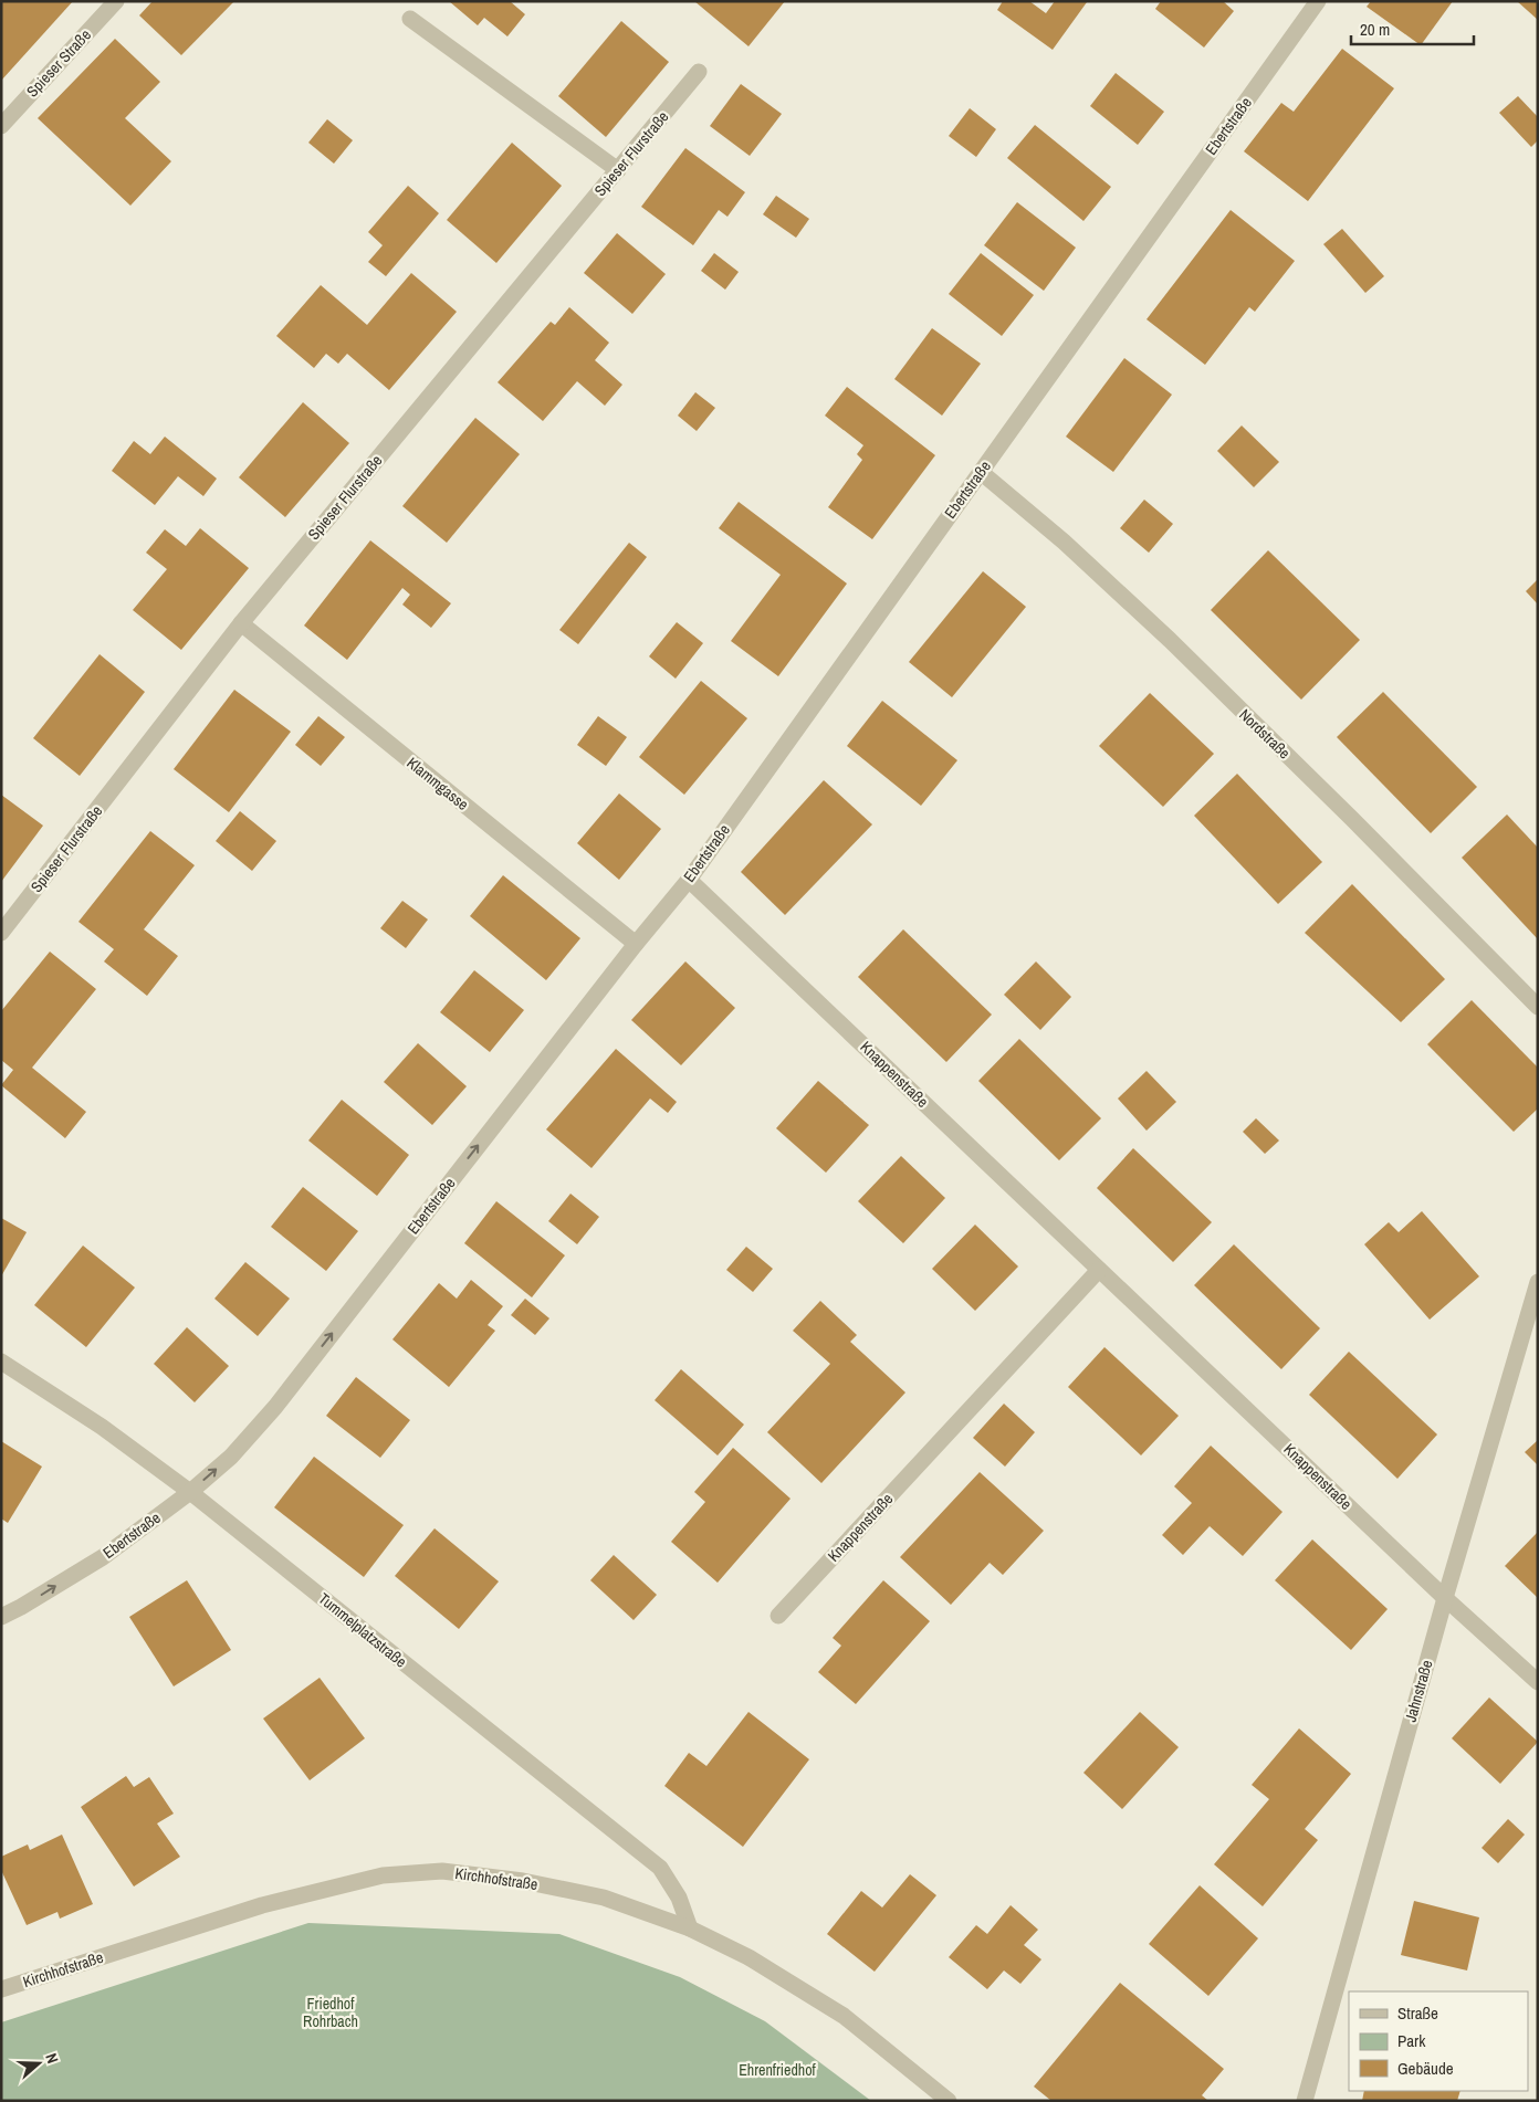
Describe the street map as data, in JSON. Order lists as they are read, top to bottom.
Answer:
{
  "streets": {
    "street": [
      "Spieser Straße",
      "Ebertstraße",
      "Spieser Flurstraße",
      "Nordstraße",
      "Klammgasse",
      "Knappenstraße",
      "Tummelplatzstraße",
      "Jahnstraße",
      "Kirchhofstraße"
    ]
  },
  "crossings": [
    ["Ebertstraße", "Nordstraße"],
    ["Ebertstraße", "Klammgasse"],
    ["Ebertstraße", "Knappenstraße"],
    ["Ebertstraße", "Tummelplatzstraße"],
    ["Spieser Flurstraße", "Klammgasse"],
    ["Knappenstraße", "Jahnstraße"],
    ["Tummelplatzstraße", "Kirchhofstraße"]
  ],
  "one_way": ["Ebertstraße"],
  "parks": ["Friedhof Rohrbach", "Ehrenfriedhof"],
  "legend": ["Straße", "Park", "Gebäude"],
  "scale_bar": "20 m",
  "north": "right"
}
